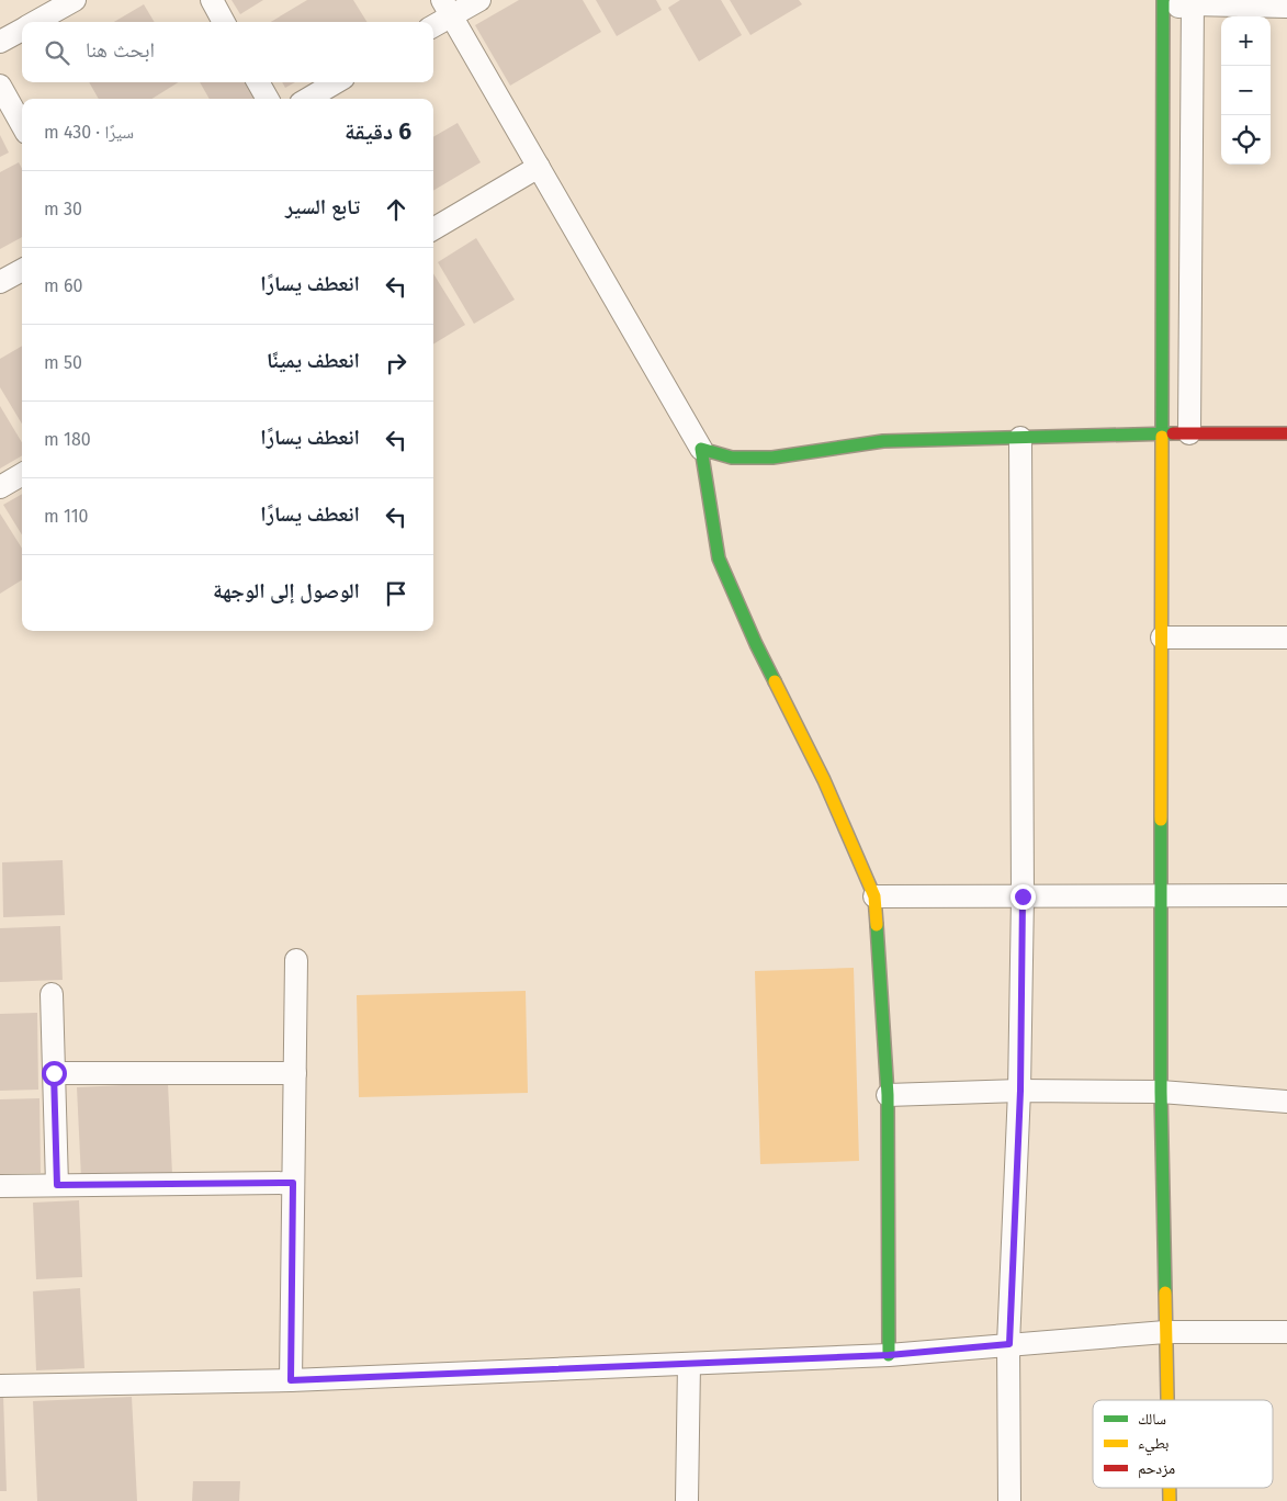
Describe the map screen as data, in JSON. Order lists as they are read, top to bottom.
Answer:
{
  "legend": ["سالك", "بطيء", "مزدحم"],
  "page": {
    "map_buttons": ["+", "−"],
    "search": "ابحث هنا",
    "heading": ["6 دقيقة", "سيرًا · 430 m"],
    "list": [
      ["تابع السير", "30 m"],
      ["انعطف يسارًا", "60 m"],
      ["انعطف يمينًا", "50 m"],
      ["انعطف يسارًا", "180 m"],
      ["انعطف يسارًا", "110 m"],
      "الوصول إلى الوجهة"
    ]
  }
}
